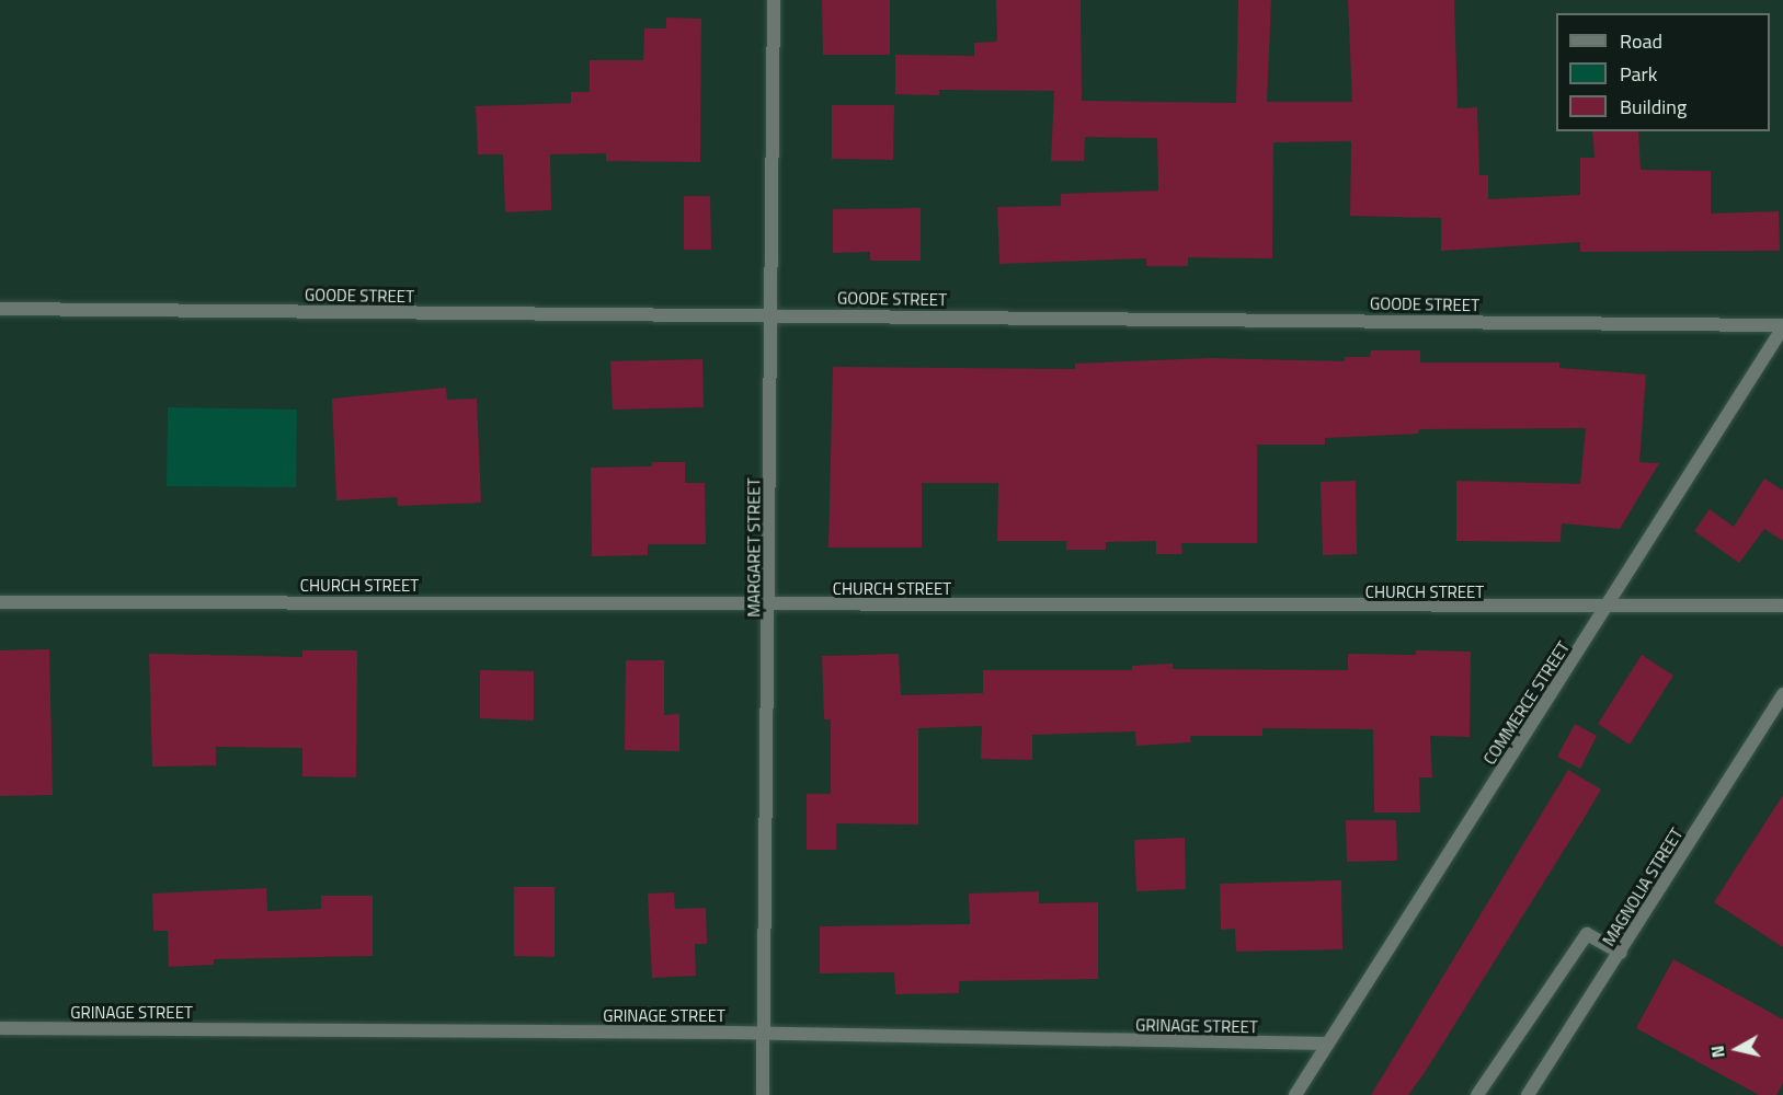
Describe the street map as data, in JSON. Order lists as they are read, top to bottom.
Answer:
{
  "streets": {
    "street": [
      "GOODE STREET",
      "MARGARET STREET",
      "CHURCH STREET",
      "COMMERCE STREET",
      "MAGNOLIA STREET",
      "GRINAGE STREET"
    ]
  },
  "crossings": [
    ["GOODE STREET", "MARGARET STREET"],
    ["GOODE STREET", "COMMERCE STREET"],
    ["MARGARET STREET", "CHURCH STREET"],
    ["MARGARET STREET", "GRINAGE STREET"],
    ["CHURCH STREET", "COMMERCE STREET"],
    ["COMMERCE STREET", "GRINAGE STREET"]
  ],
  "legend": ["Road", "Park", "Building"],
  "north": "left"
}
